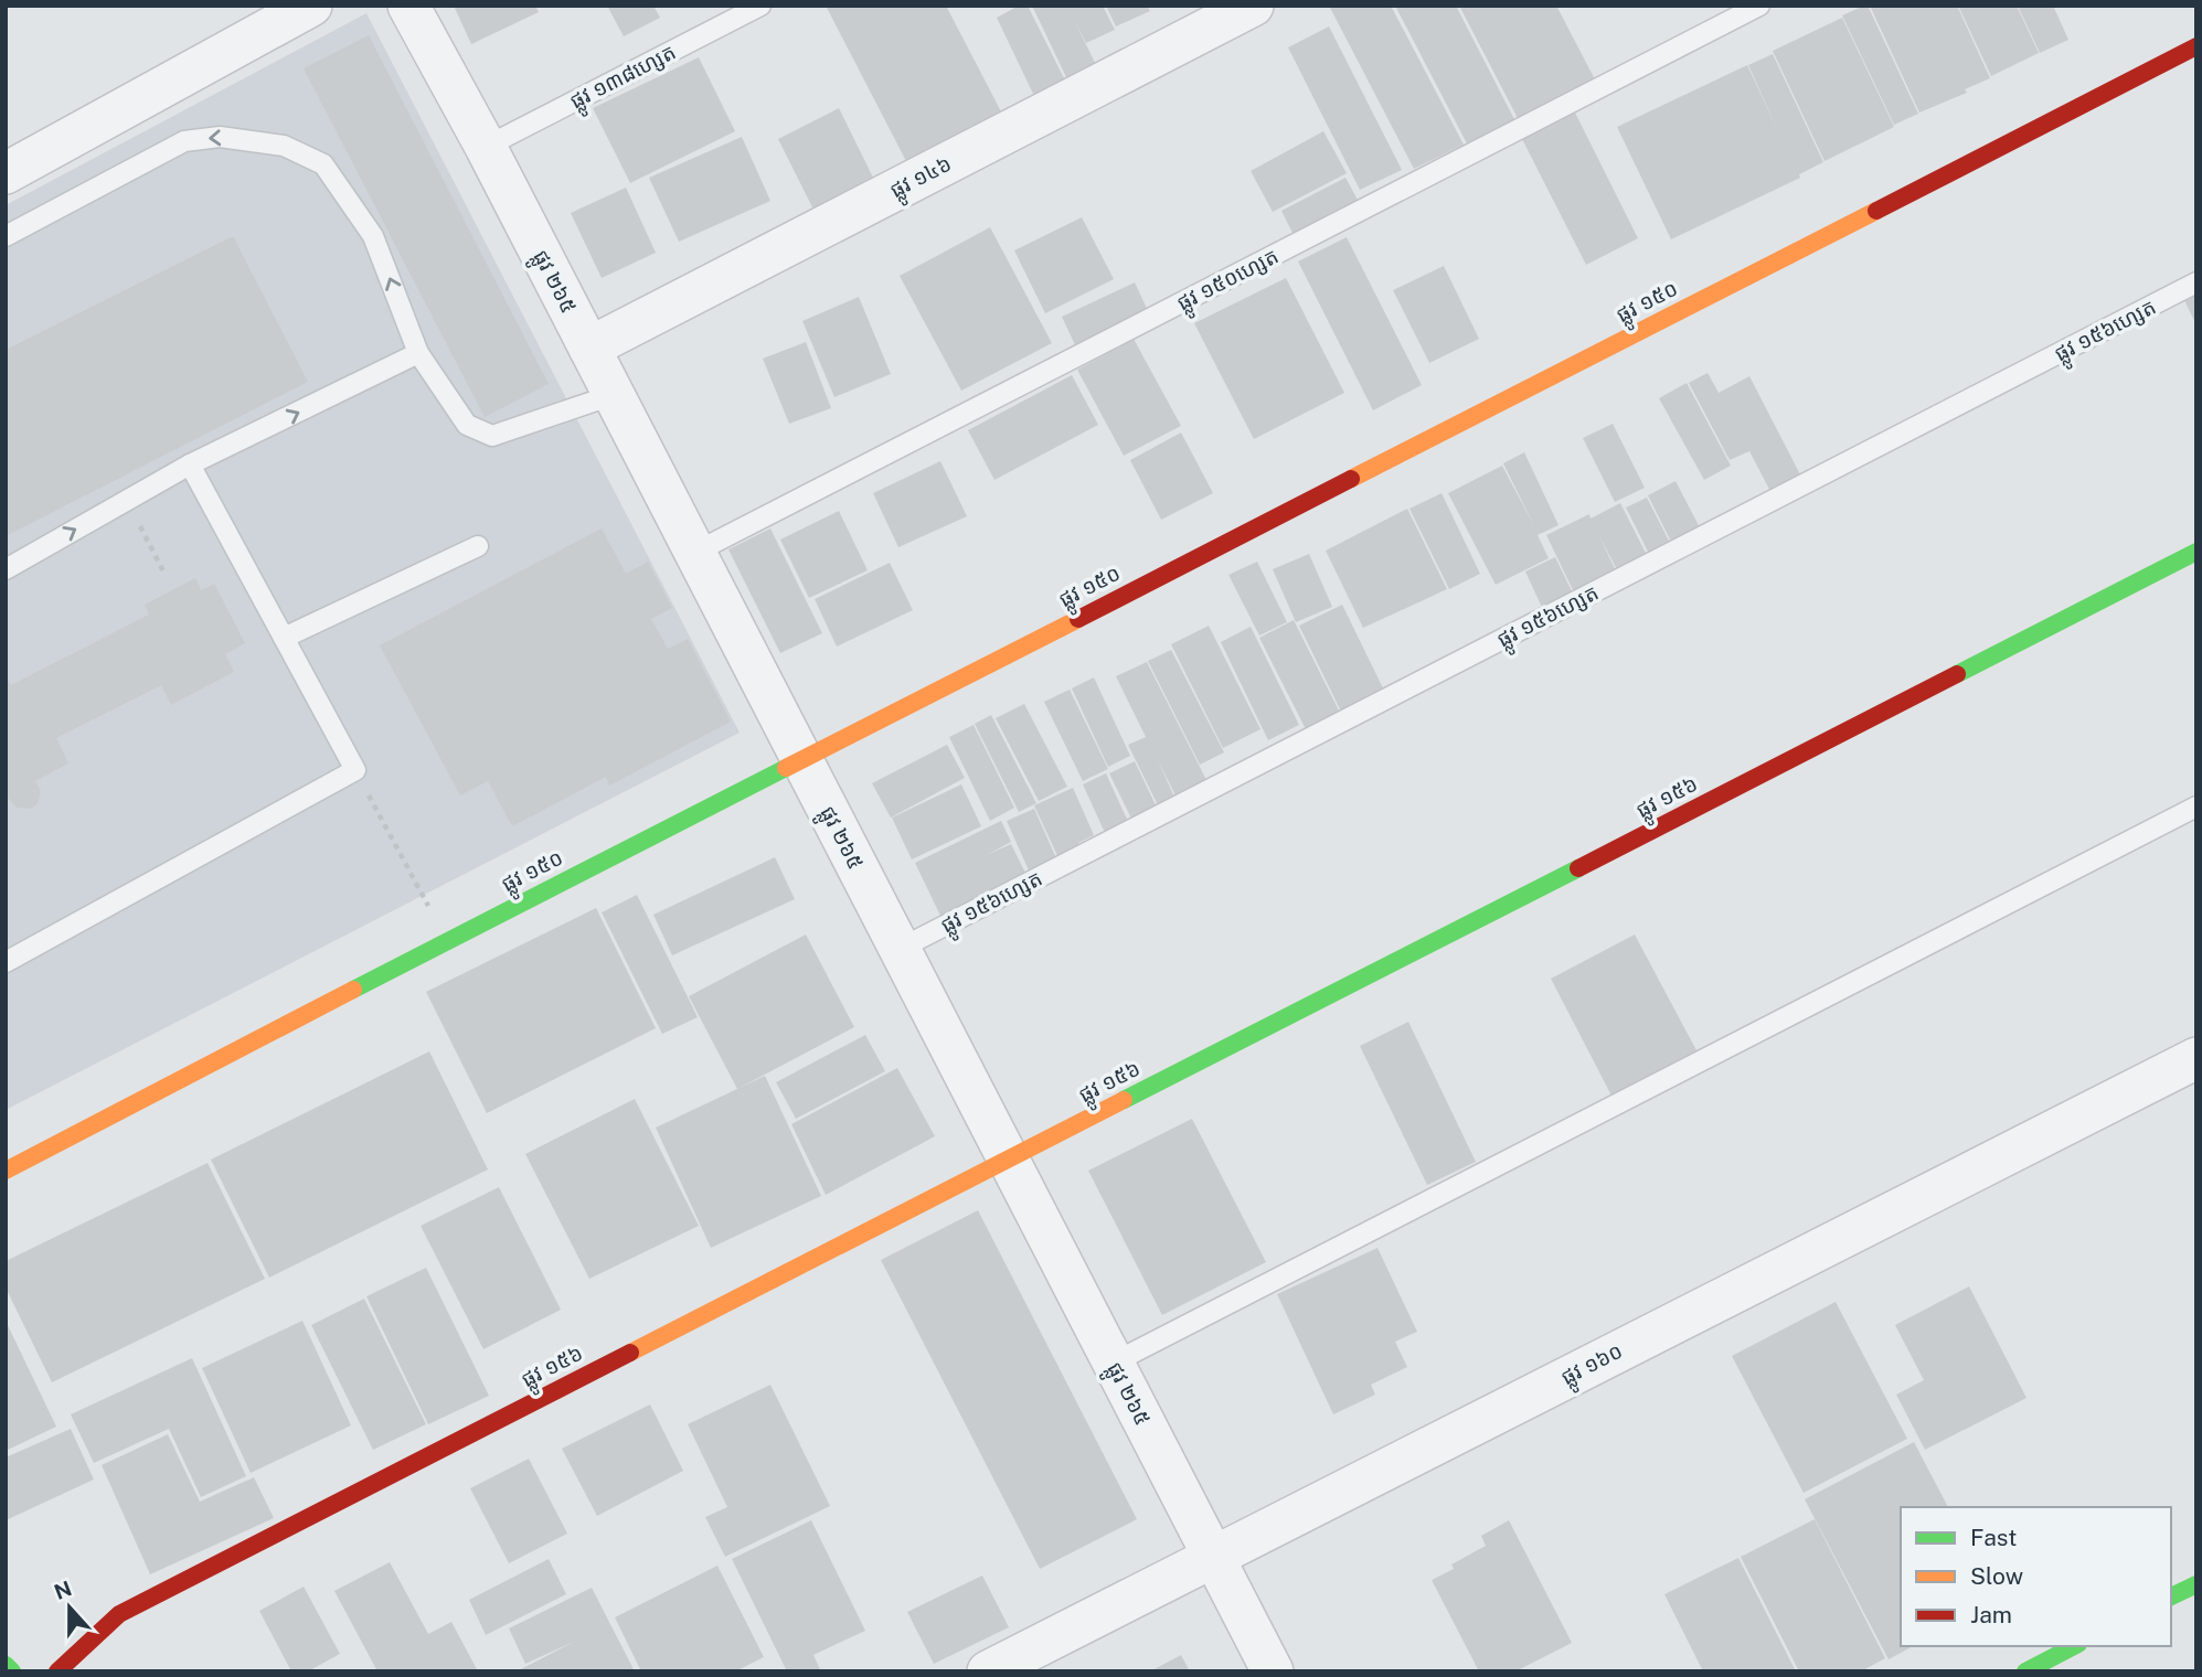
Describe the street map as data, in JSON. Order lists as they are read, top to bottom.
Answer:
{
  "streets": {
    "street": [
      "ផ្លូវ ១៤៦",
      "ផ្លូវ ២៦៥",
      "ផ្លូវ ១៥០",
      "ផ្លូវ ១៥៦",
      "ផ្លូវ ១៦០"
    ],
    "lane": ["ផ្លូវ ១៣៨ហ្សេត", "ផ្លូវ ១៥០ហ្សេត", "ផ្លូវ ១៥៦ហ្សេត"]
  },
  "crossings": [
    ["ផ្លូវ ១៣៨ហ្សេត", "ផ្លូវ ២៦៥"],
    ["ផ្លូវ ១៤៦", "ផ្លូវ ២៦៥"],
    ["ផ្លូវ ១៥០ហ្សេត", "ផ្លូវ ២៦៥"],
    ["ផ្លូវ ២៦៥", "ផ្លូវ ១៥០"],
    ["ផ្លូវ ២៦៥", "ផ្លូវ ១៥៦ហ្សេត"],
    ["ផ្លូវ ២៦៥", "ផ្លូវ ១៥៦"],
    ["ផ្លូវ ២៦៥", "ផ្លូវ ១៦០"]
  ],
  "legend": ["Fast", "Slow", "Jam"],
  "north": "top"
}
